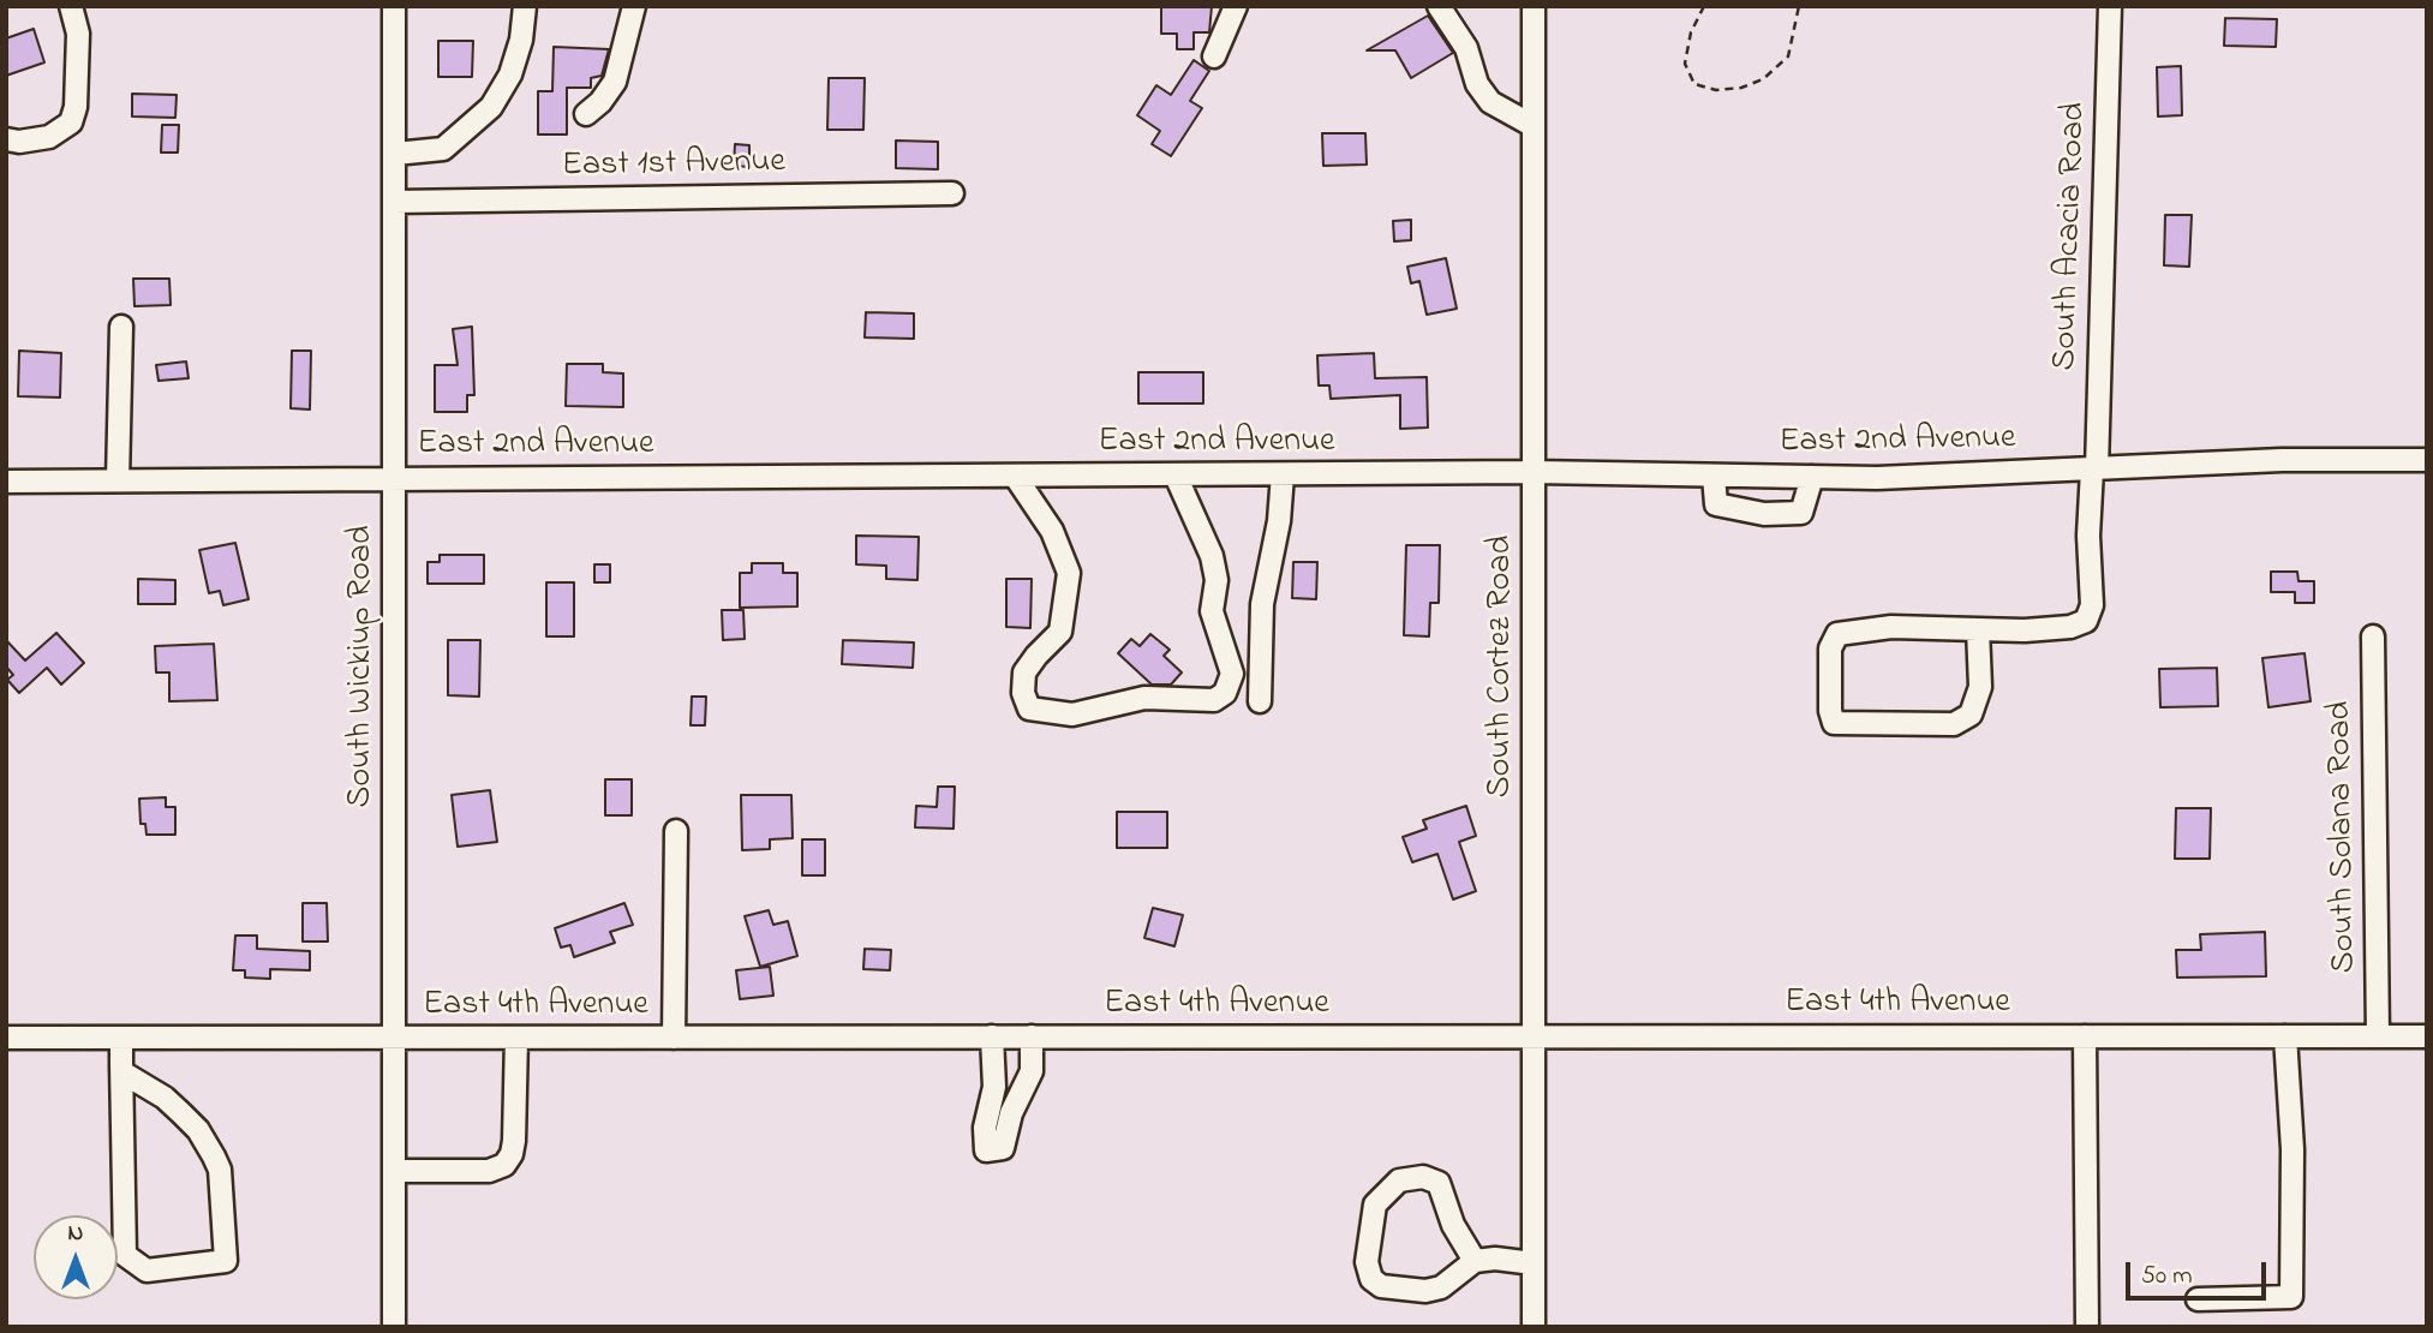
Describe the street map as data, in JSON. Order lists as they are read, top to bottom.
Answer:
{
  "streets": {
    "street": [
      "East 1st Avenue",
      "South Acacia Road",
      "East 2nd Avenue",
      "South Wickiup Road",
      "South Cortez Road",
      "South Solana Road",
      "East 4th Avenue"
    ]
  },
  "crossings": [
    ["East 1st Avenue", "South Wickiup Road"],
    ["South Acacia Road", "East 2nd Avenue"],
    ["East 2nd Avenue", "South Wickiup Road"],
    ["East 2nd Avenue", "South Cortez Road"],
    ["South Wickiup Road", "East 4th Avenue"],
    ["South Cortez Road", "East 4th Avenue"],
    ["South Solana Road", "East 4th Avenue"]
  ],
  "scale_bar": "50 m",
  "north": "top"
}
